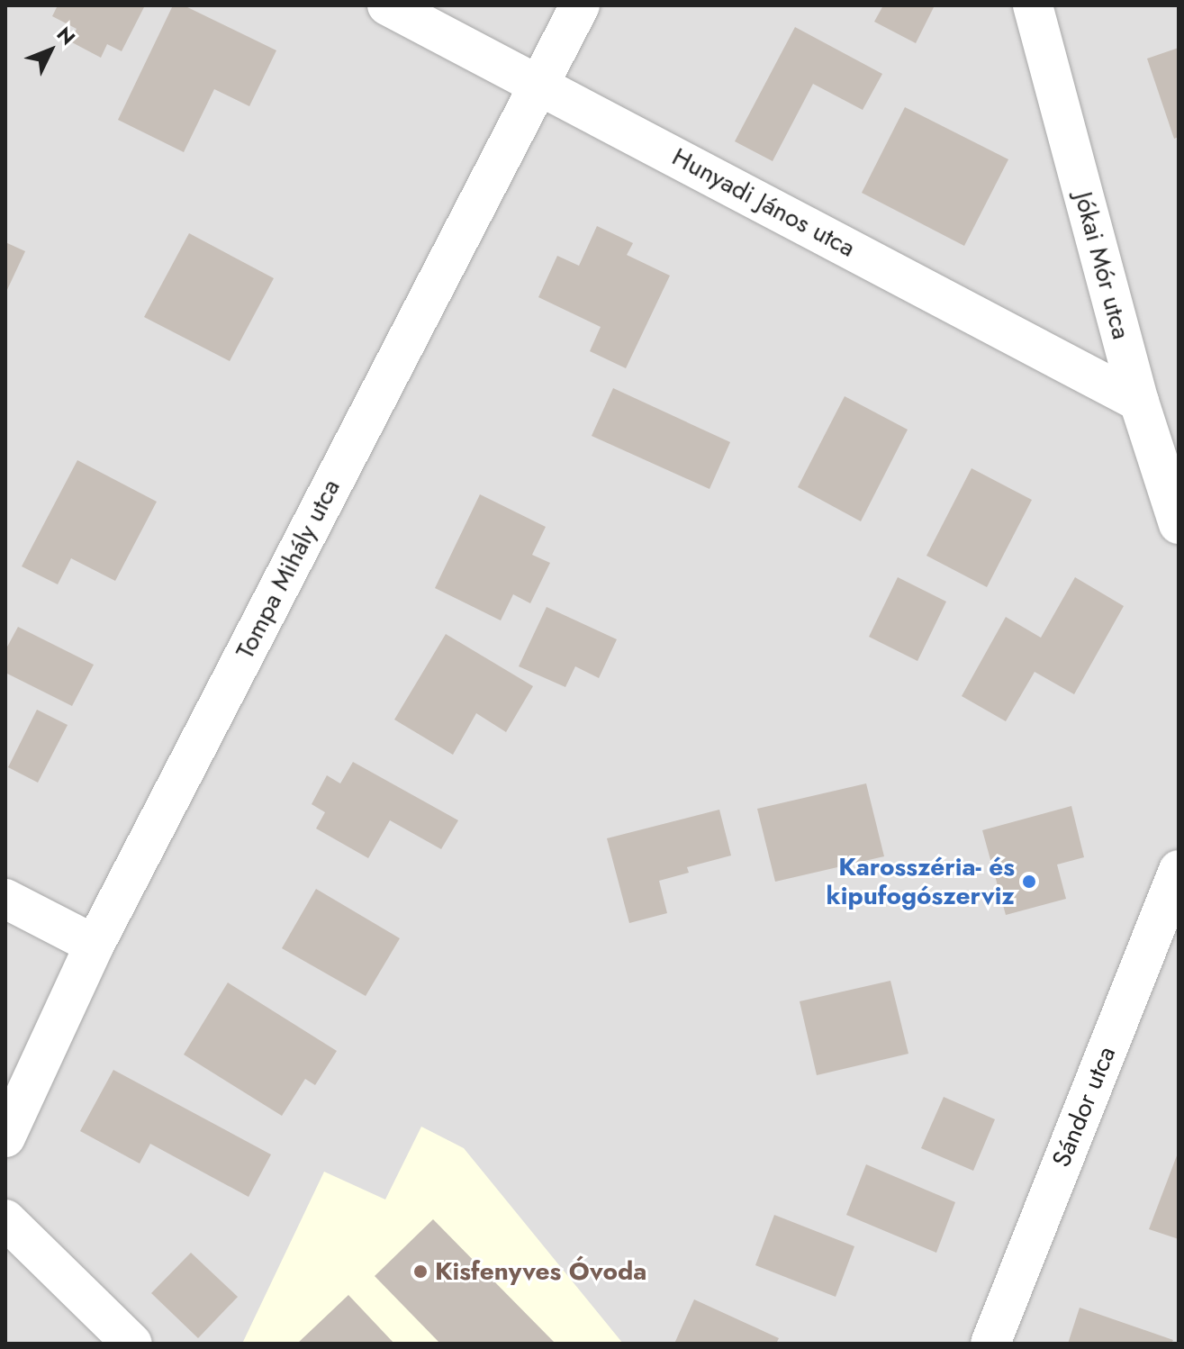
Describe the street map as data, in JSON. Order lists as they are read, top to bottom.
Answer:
{
  "streets": {
    "street": [
      "Hunyadi János utca",
      "Jókai Mór utca",
      "Tompa Mihály utca",
      "Sándor utca"
    ]
  },
  "crossings": [
    ["Hunyadi János utca", "Jókai Mór utca"],
    ["Hunyadi János utca", "Tompa Mihály utca"]
  ],
  "places": ["Karosszéria- és kipufogószerviz", "Kisfenyves Óvoda"],
  "north": "top right"
}
